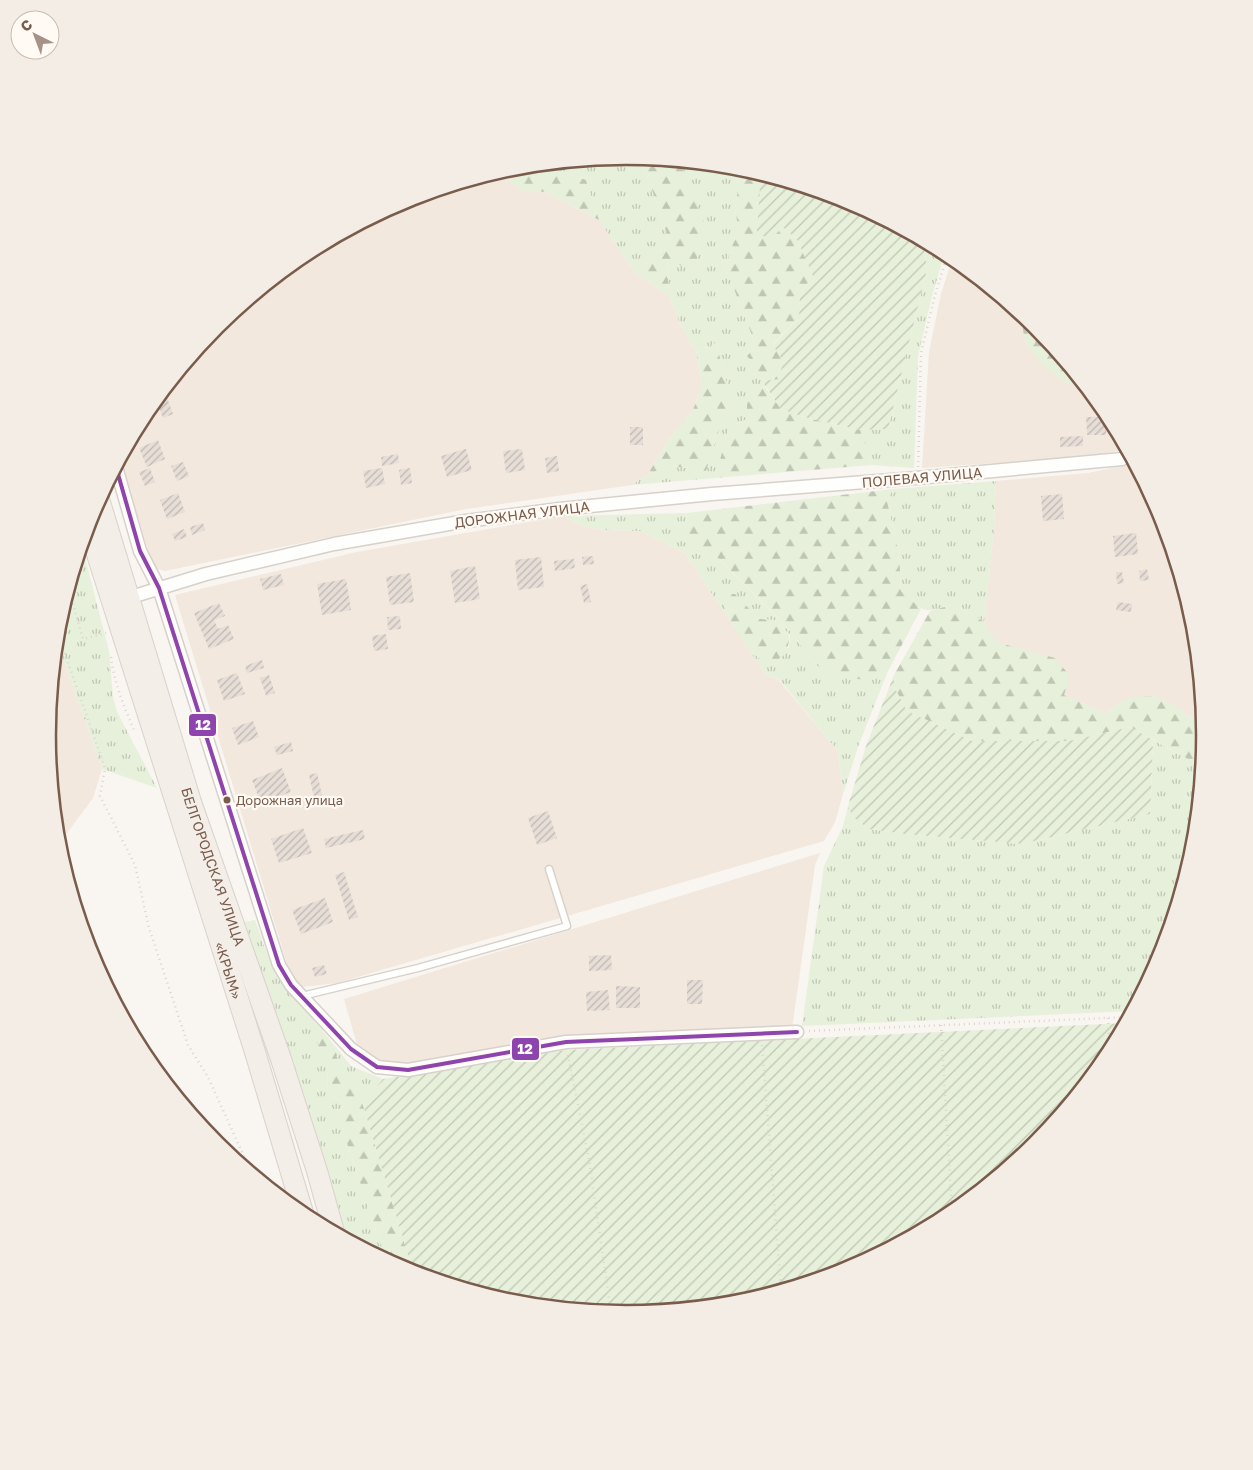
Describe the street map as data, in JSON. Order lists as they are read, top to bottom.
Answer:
{
  "streets": {
    "main road": ["БЕЛГОРОДСКАЯ УЛИЦА", "«КРЫМ»"],
    "street": ["ПОЛЕВАЯ УЛИЦА", "ДОРОЖНАЯ УЛИЦА"]
  },
  "crossings": [
    ["ПОЛЕВАЯ УЛИЦА", "ДОРОЖНАЯ УЛИЦА"],
    ["ДОРОЖНАЯ УЛИЦА", "БЕЛГОРОДСКАЯ УЛИЦА"]
  ],
  "places": ["Дорожная улица"],
  "lines": ["transit line 12"],
  "north": "top left"
}
